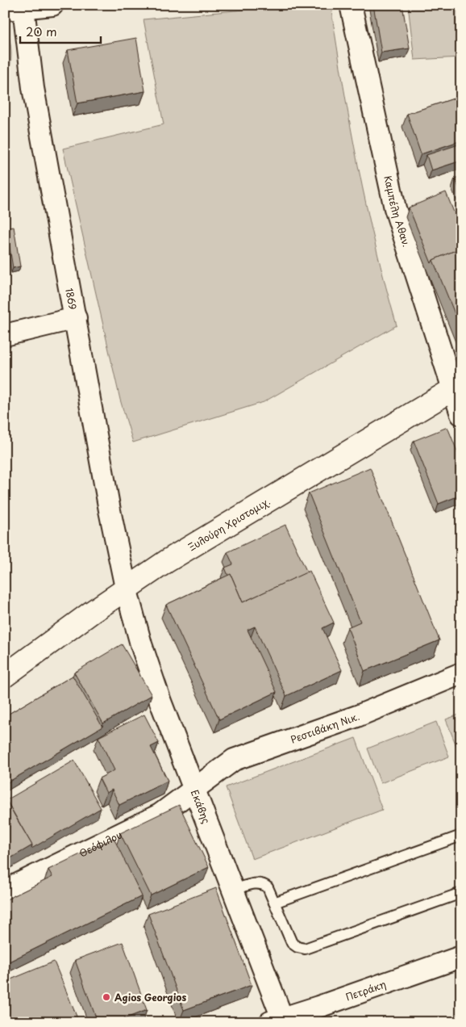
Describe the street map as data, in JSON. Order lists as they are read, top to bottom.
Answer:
{
  "streets": {
    "street": [
      "Καμπέλη Αθαν.",
      "1869",
      "Ξυλούρη Χριστομιχ.",
      "Ρεστιβάκη Νικ.",
      "Εκάβης",
      "Θεόφιλου",
      "Πετράκη"
    ]
  },
  "crossings": [
    ["Καμπέλη Αθαν.", "Ξυλούρη Χριστομιχ."],
    ["1869", "Ξυλούρη Χριστομιχ."],
    ["1869", "Εκάβης"],
    ["Ξυλούρη Χριστομιχ.", "Εκάβης"],
    ["Ρεστιβάκη Νικ.", "Εκάβης"],
    ["Ρεστιβάκη Νικ.", "Θεόφιλου"],
    ["Εκάβης", "Θεόφιλου"],
    ["Εκάβης", "Πετράκη"]
  ],
  "places": ["Agios Georgios"],
  "scale_bar": "20 m"
}
